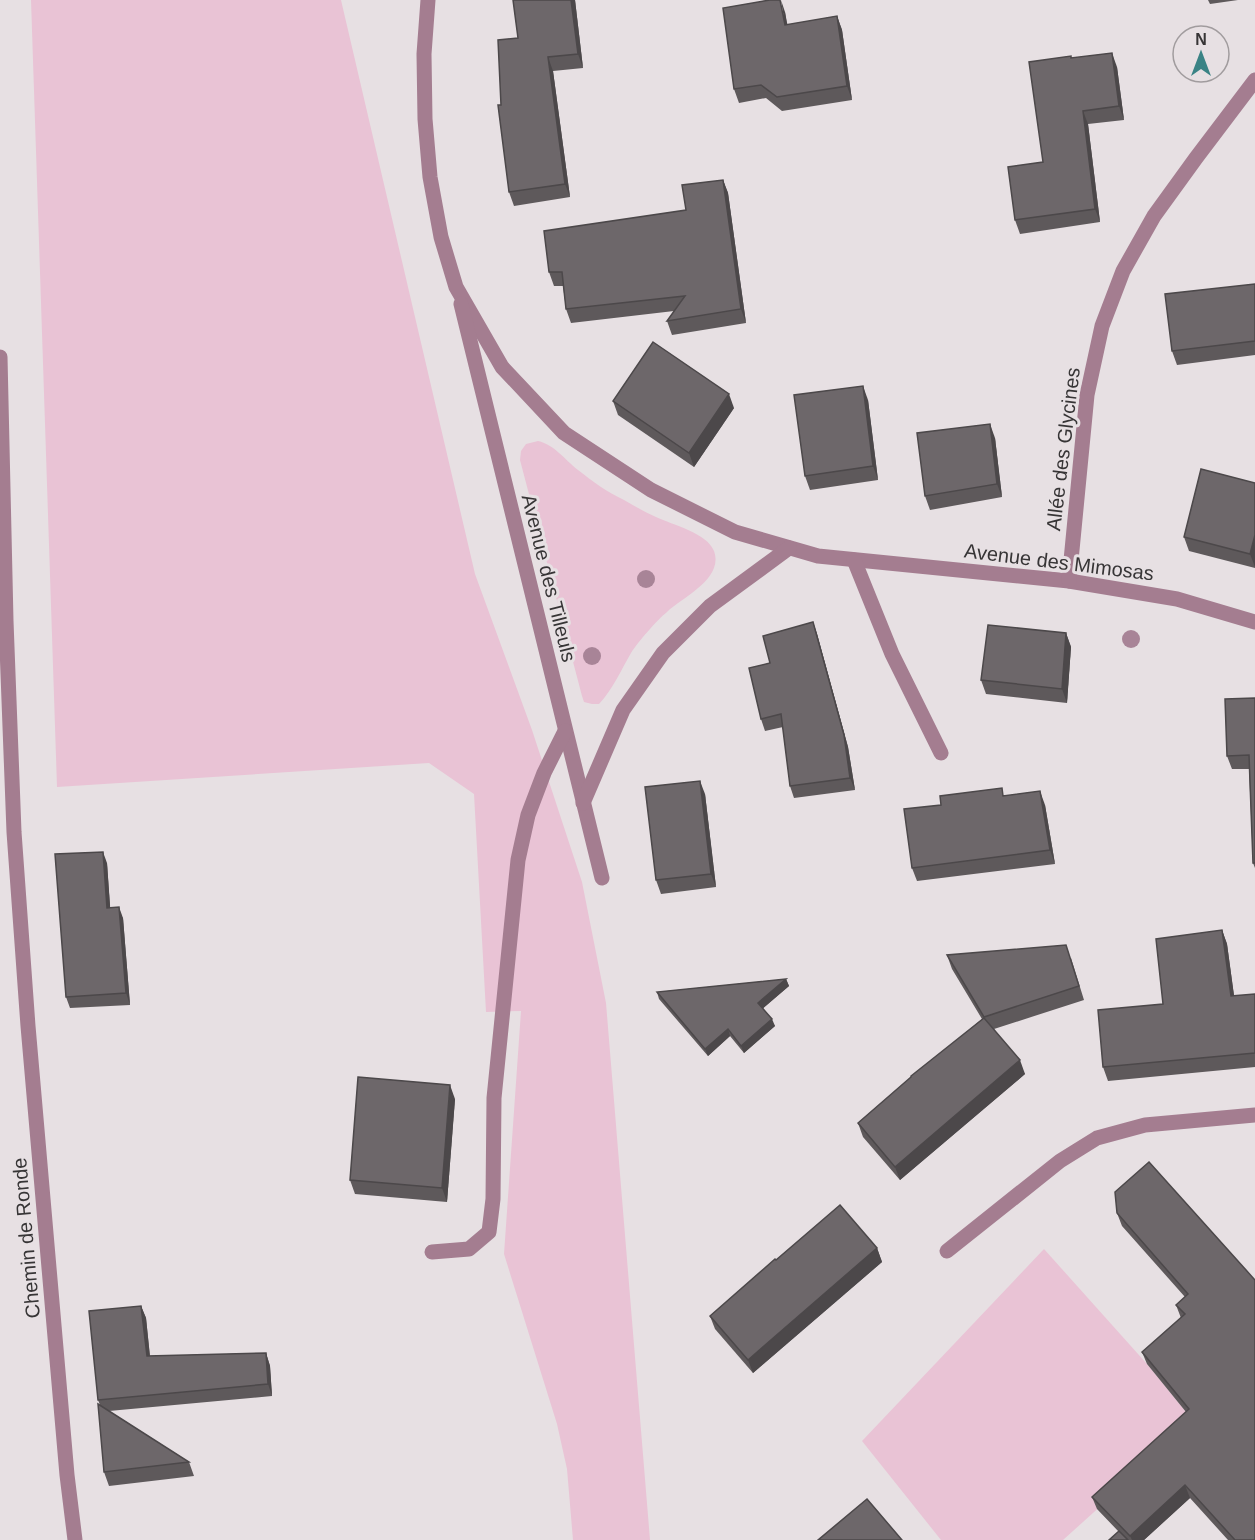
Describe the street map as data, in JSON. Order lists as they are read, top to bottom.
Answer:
{
  "streets": {
    "street": [
      "Allée des Glycines",
      "Avenue des Mimosas",
      "Avenue des Tilleuls",
      "Chemin de Ronde"
    ]
  },
  "crossings": [
    ["Allée des Glycines", "Avenue des Mimosas"],
    ["Avenue des Mimosas", "Avenue des Tilleuls"]
  ],
  "north": "top"
}
